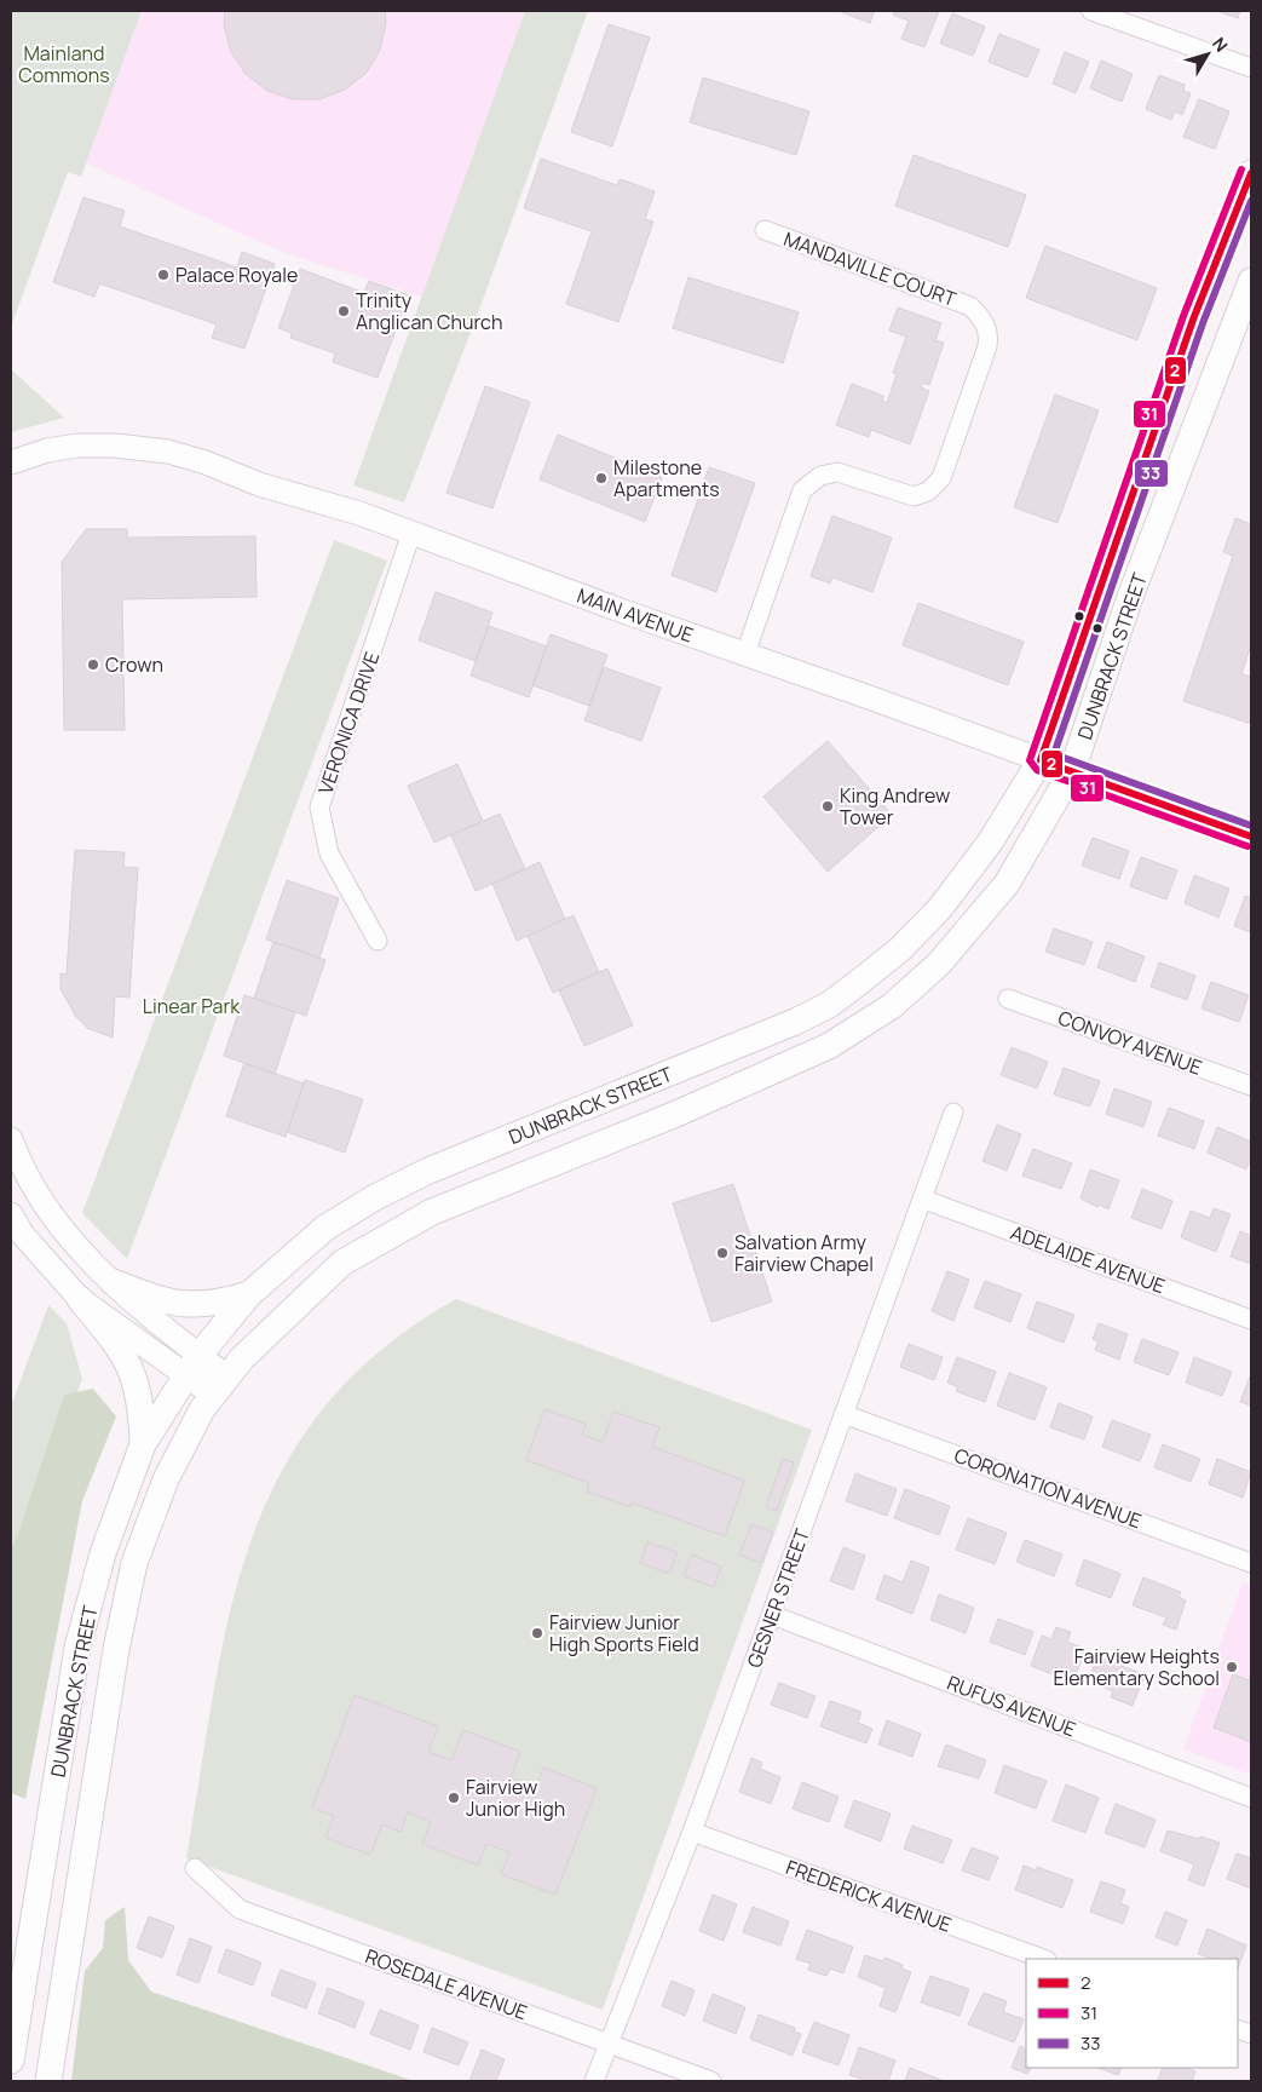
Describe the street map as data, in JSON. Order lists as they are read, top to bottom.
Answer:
{
  "streets": {
    "main road": ["DUNBRACK STREET"],
    "street": [
      "MANDAVILLE COURT",
      "MAIN AVENUE",
      "VERONICA DRIVE",
      "CONVOY AVENUE",
      "ADELAIDE AVENUE",
      "CORONATION AVENUE",
      "GESNER STREET",
      "RUFUS AVENUE",
      "FREDERICK AVENUE",
      "ROSEDALE AVENUE"
    ]
  },
  "crossings": [
    ["MANDAVILLE COURT", "MAIN AVENUE"],
    ["MAIN AVENUE", "DUNBRACK STREET"],
    ["MAIN AVENUE", "VERONICA DRIVE"],
    ["ADELAIDE AVENUE", "GESNER STREET"],
    ["CORONATION AVENUE", "GESNER STREET"],
    ["GESNER STREET", "RUFUS AVENUE"],
    ["GESNER STREET", "FREDERICK AVENUE"],
    ["GESNER STREET", "ROSEDALE AVENUE"]
  ],
  "parks": ["Mainland Commons", "Linear Park"],
  "places": [
    "Palace Royale",
    "Trinity Anglican Church",
    "Milestone Apartments",
    "Crown",
    "King Andrew Tower",
    "Salvation Army Fairview Chapel",
    "Fairview Junior High Sports Field",
    "Fairview Heights Elementary School",
    "Fairview Junior High"
  ],
  "lines": ["transit line 31", "transit line 2", "transit line 33"],
  "legend": ["2", "31", "33"],
  "north": "top right"
}
